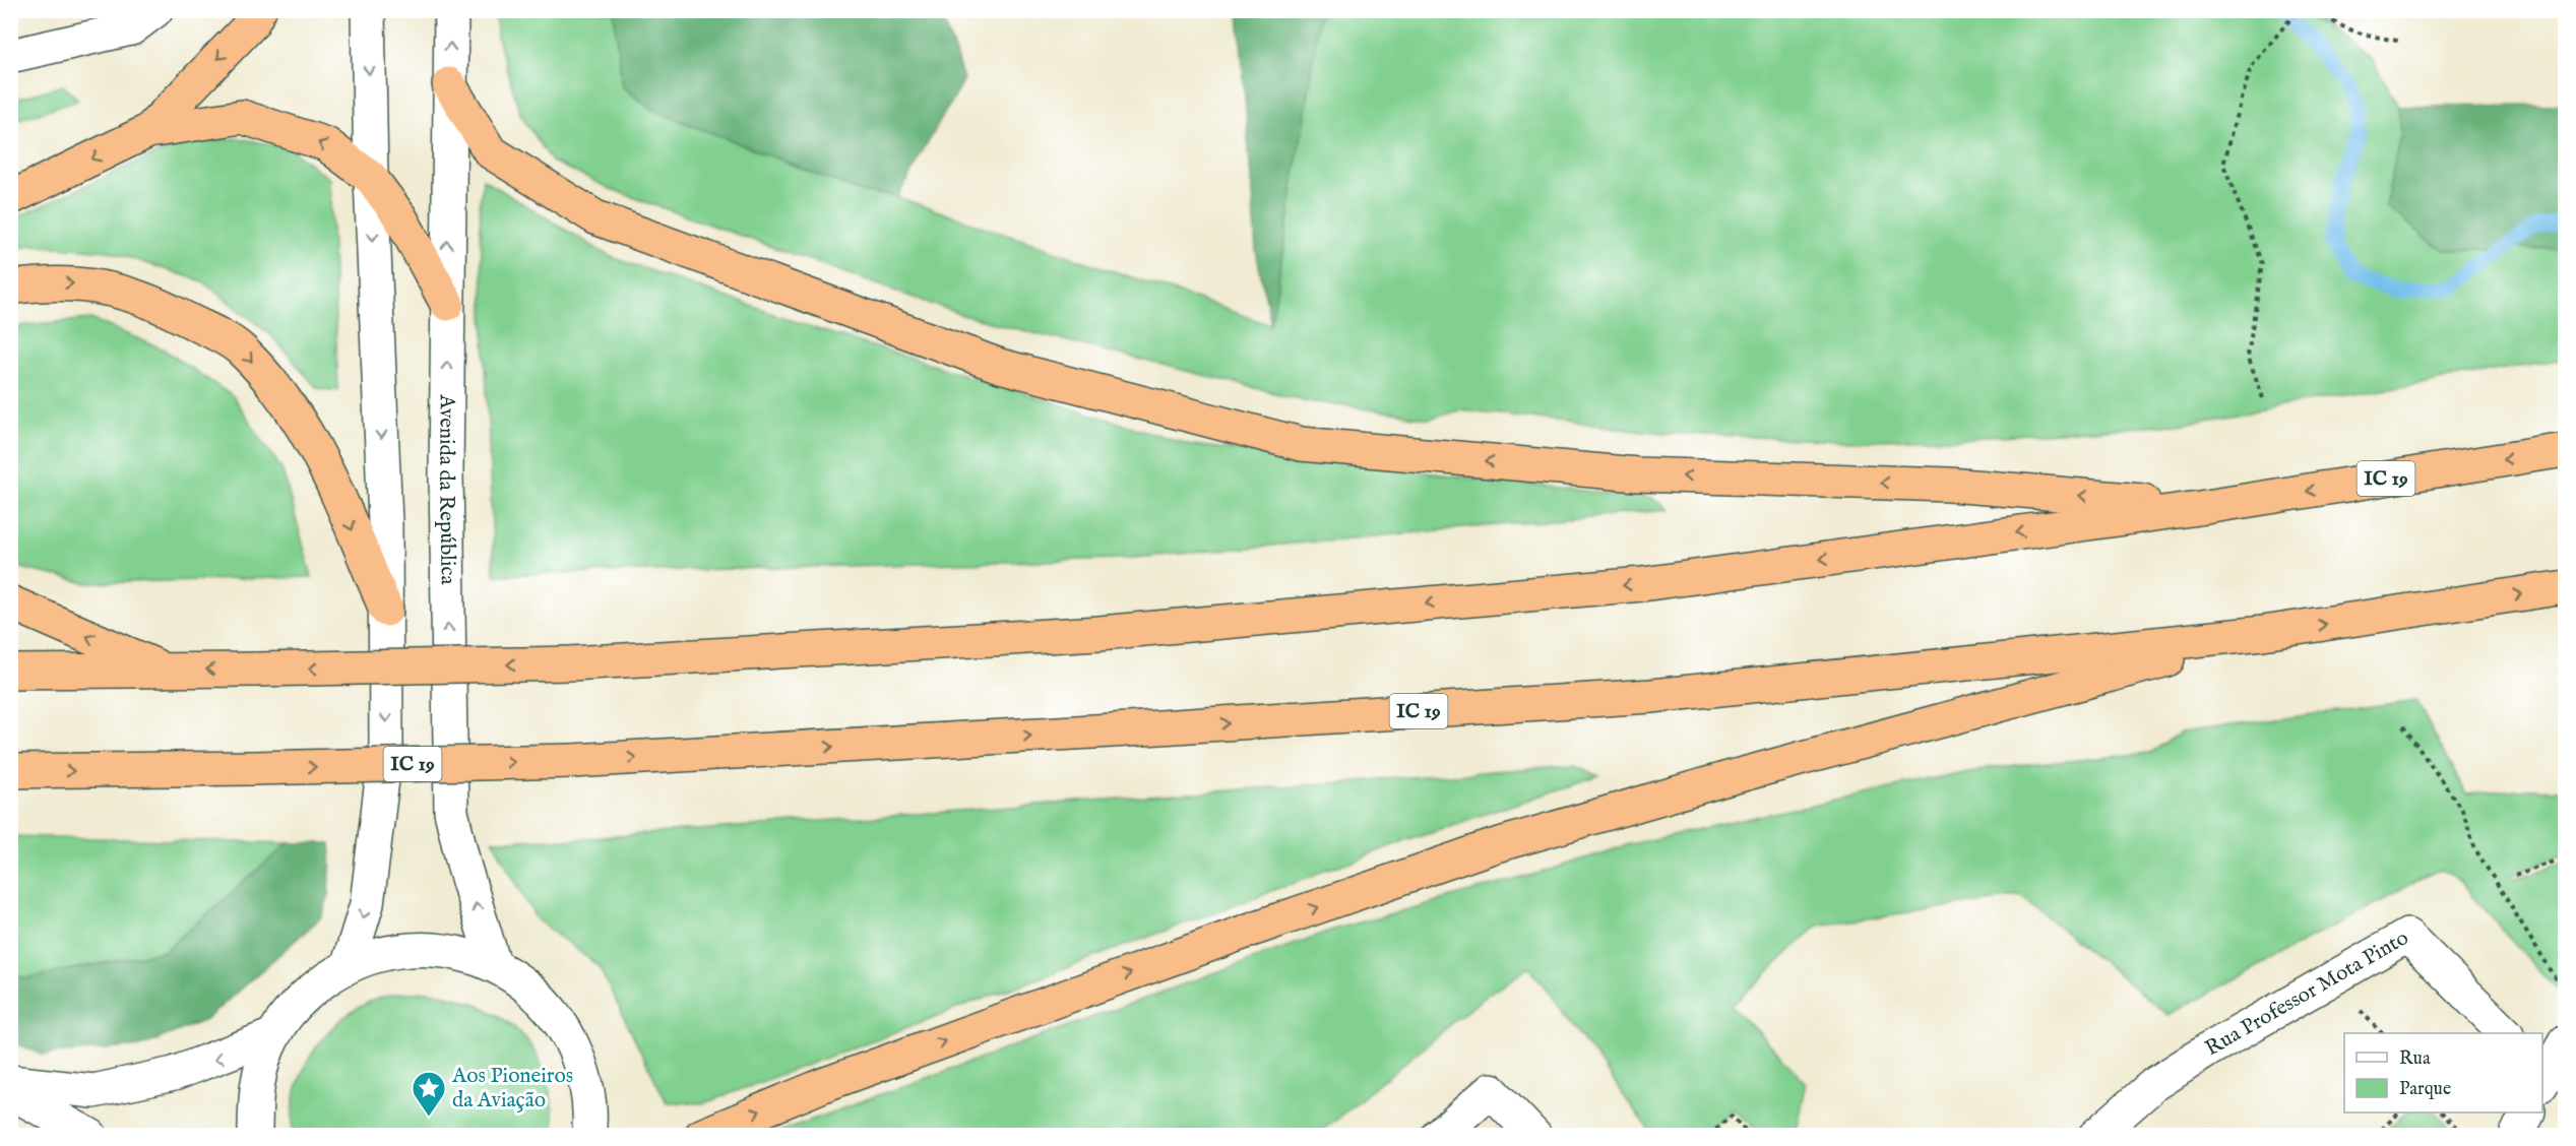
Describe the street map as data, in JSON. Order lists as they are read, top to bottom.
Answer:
{
  "streets": {
    "highway": ["IC 19"],
    "street": ["Avenida da República", "Rua Professor Mota Pinto"]
  },
  "places": {
    "place": ["Aos Pioneiros da Aviação"]
  },
  "legend": ["Rua", "Parque"]
}
